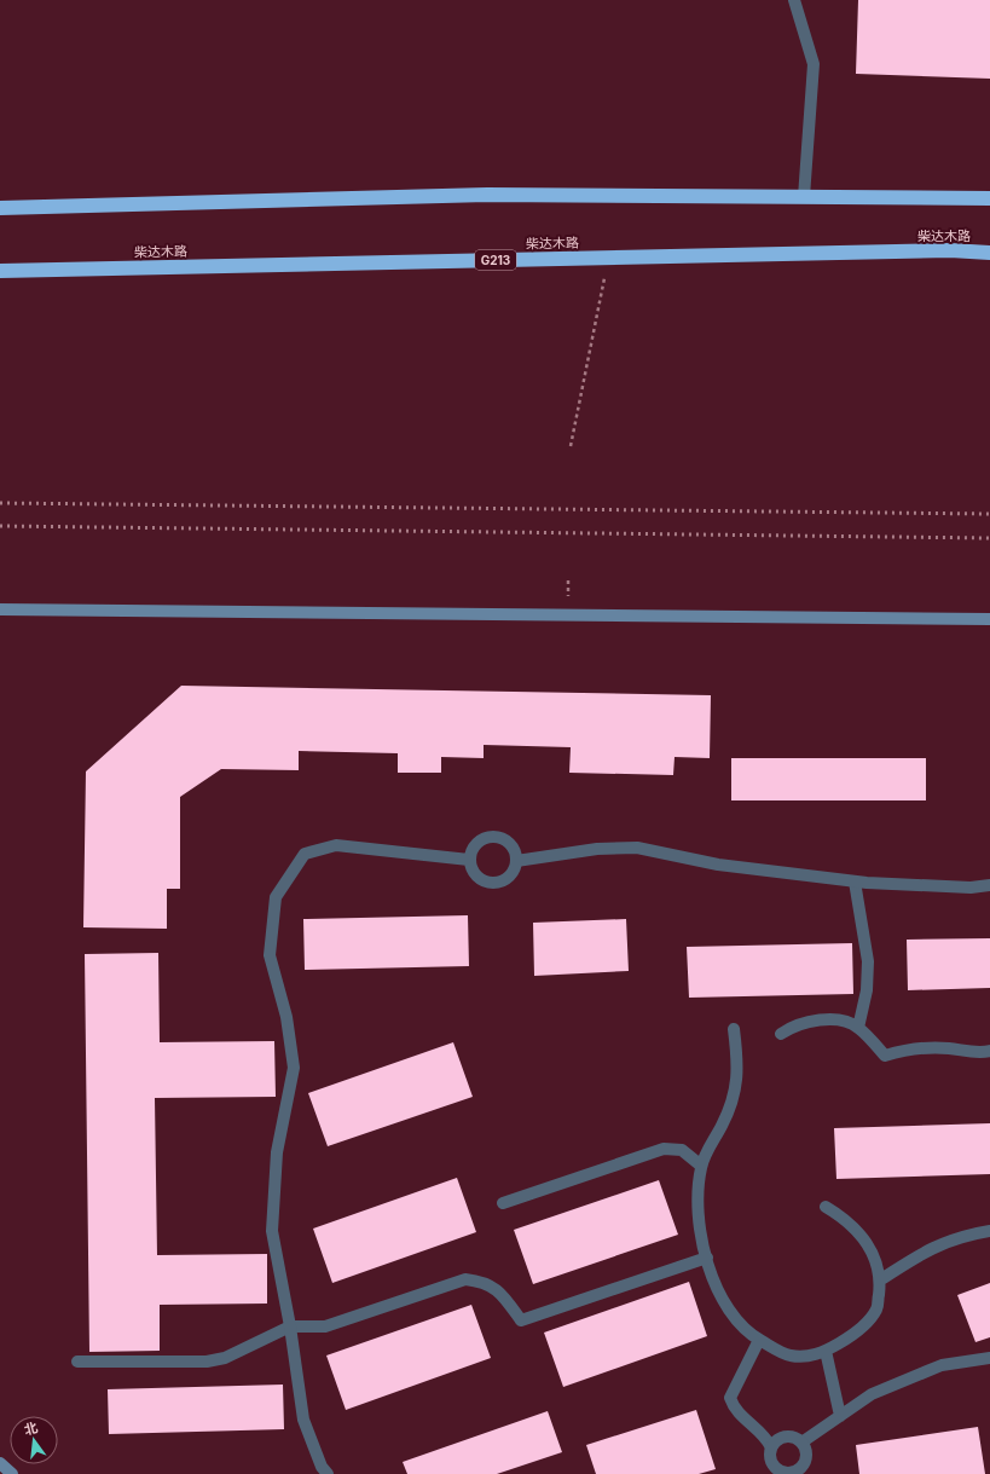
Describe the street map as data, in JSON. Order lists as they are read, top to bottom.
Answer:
{
  "streets": {
    "highway": ["柴达木路", "G213"]
  },
  "north": "top"
}
